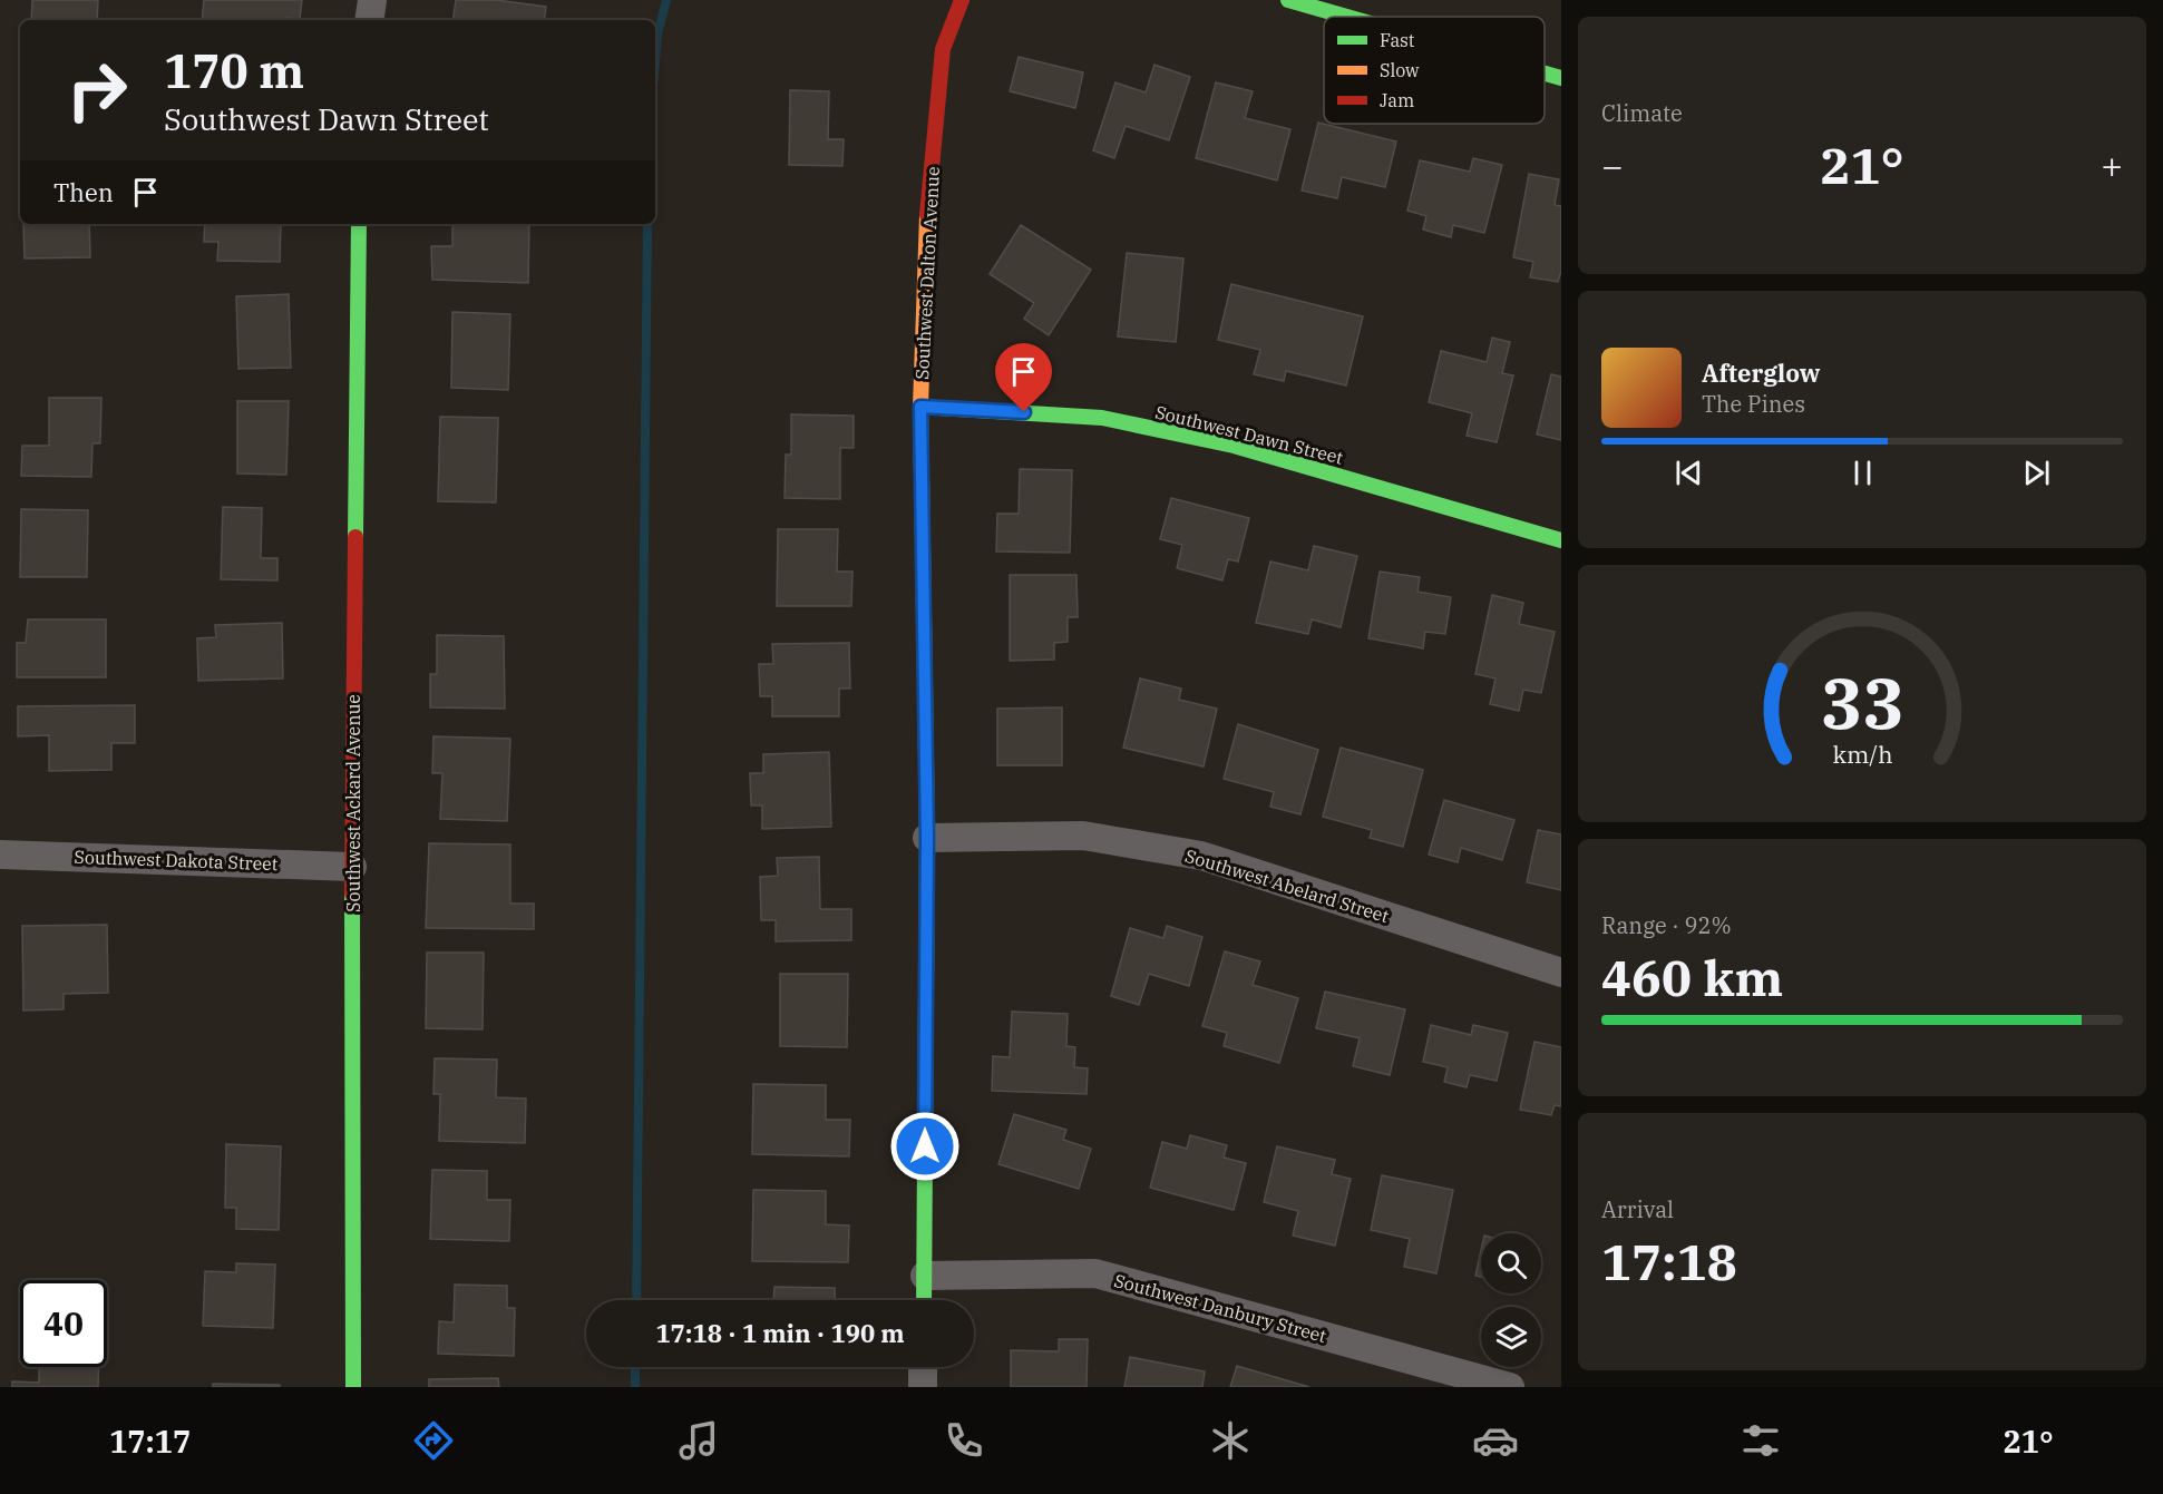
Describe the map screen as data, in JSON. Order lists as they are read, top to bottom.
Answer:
{
  "streets": {
    "street": [
      "Southwest Dalton Avenue",
      "Southwest Dawn Street",
      "Southwest Ackard Avenue",
      "Southwest Dakota Street",
      "Southwest Abelard Street",
      "Southwest Danbury Street"
    ]
  },
  "crossings": [
    ["Southwest Dalton Avenue", "Southwest Dawn Street"],
    ["Southwest Dalton Avenue", "Southwest Abelard Street"],
    ["Southwest Dalton Avenue", "Southwest Danbury Street"],
    ["Southwest Ackard Avenue", "Southwest Dakota Street"]
  ],
  "legend": ["Fast", "Slow", "Jam"],
  "page": {
    "tile": [
      "Climate",
      ["Range · 92%", "460 km"],
      ["Arrival", "17:18"]
    ],
    "turn": ["170 m", "Southwest Dawn Street"],
    "heat": ["−", "21°", "+"],
    "then": "Then",
    "song": ["Afterglow", "The Pines"],
    "limit": "40",
    "trip": "17:18 · 1 min · 190 m",
    "tabs": ["17:17", "21°"],
    "gauge": ["33", "km/h"]
  }
}
